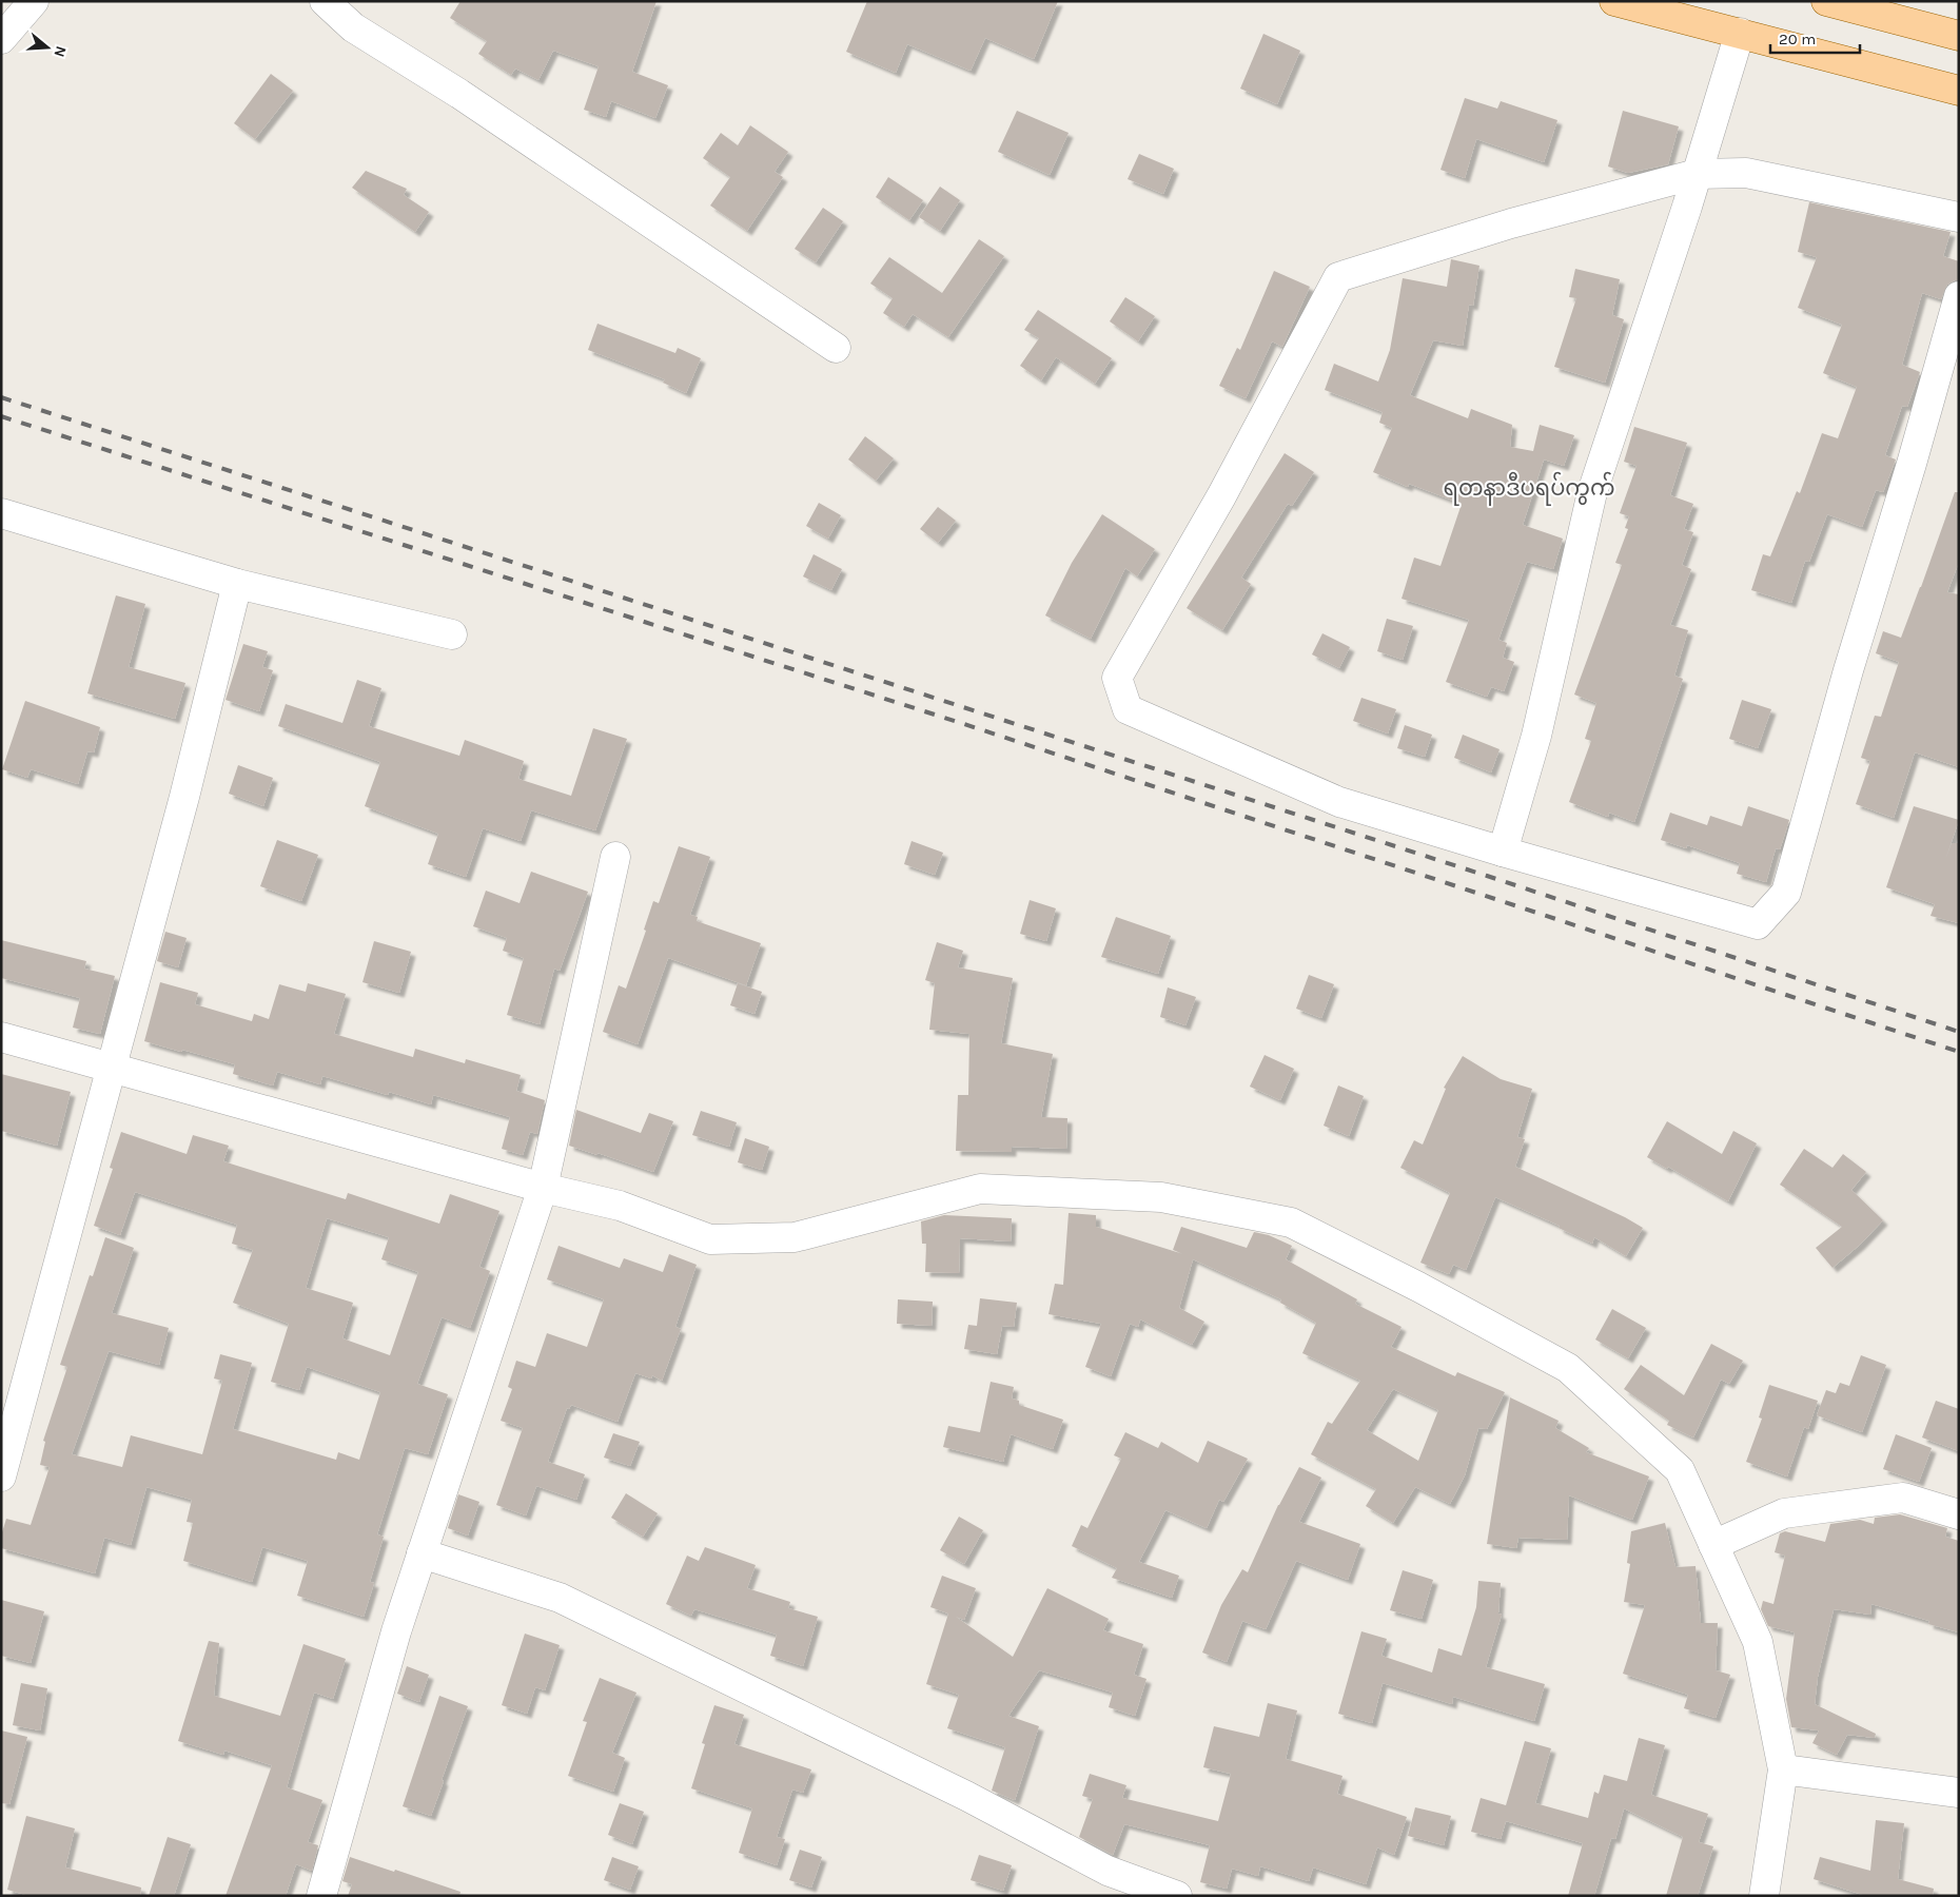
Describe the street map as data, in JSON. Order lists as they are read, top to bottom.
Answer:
{
  "districts": ["ရတနာဒီပရပ်ကွက်"],
  "scale_bar": "20 m",
  "north": "right"
}
